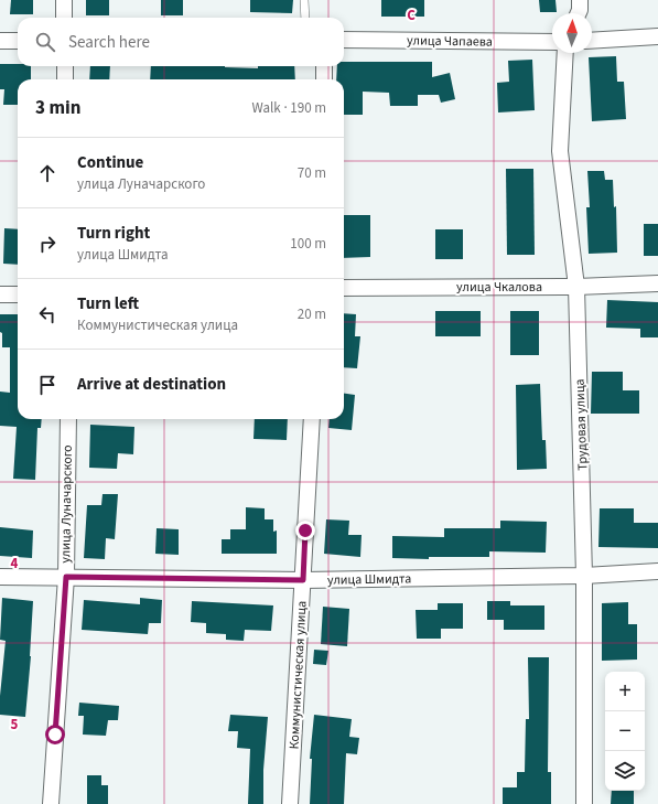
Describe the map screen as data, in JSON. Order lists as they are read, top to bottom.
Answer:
{
  "streets": {
    "street": [
      "улица Чапаева",
      "улица Чкалова",
      "Трудовая улица",
      "улица Луначарского",
      "улица Шмидта",
      "Коммунистическая улица"
    ]
  },
  "crossings": [
    ["улица Чкалова", "Трудовая улица"],
    ["Трудовая улица", "улица Шмидта"],
    ["улица Луначарского", "улица Шмидта"],
    ["улица Шмидта", "Коммунистическая улица"]
  ],
  "north": "top",
  "page": {
    "search": "Search here",
    "heading": ["3 min", "Walk · 190 m"],
    "list": [
      ["Continue", "улица Луначарского", "70 m"],
      ["Turn right", "улица Шмидта", "100 m"],
      ["Turn left", "Коммунистическая улица", "20 m"],
      "Arrive at destination"
    ],
    "map_buttons": ["+", "−"]
  },
  "grid": {
    "columns": ["C"],
    "rows": ["4", "5"]
  }
}
